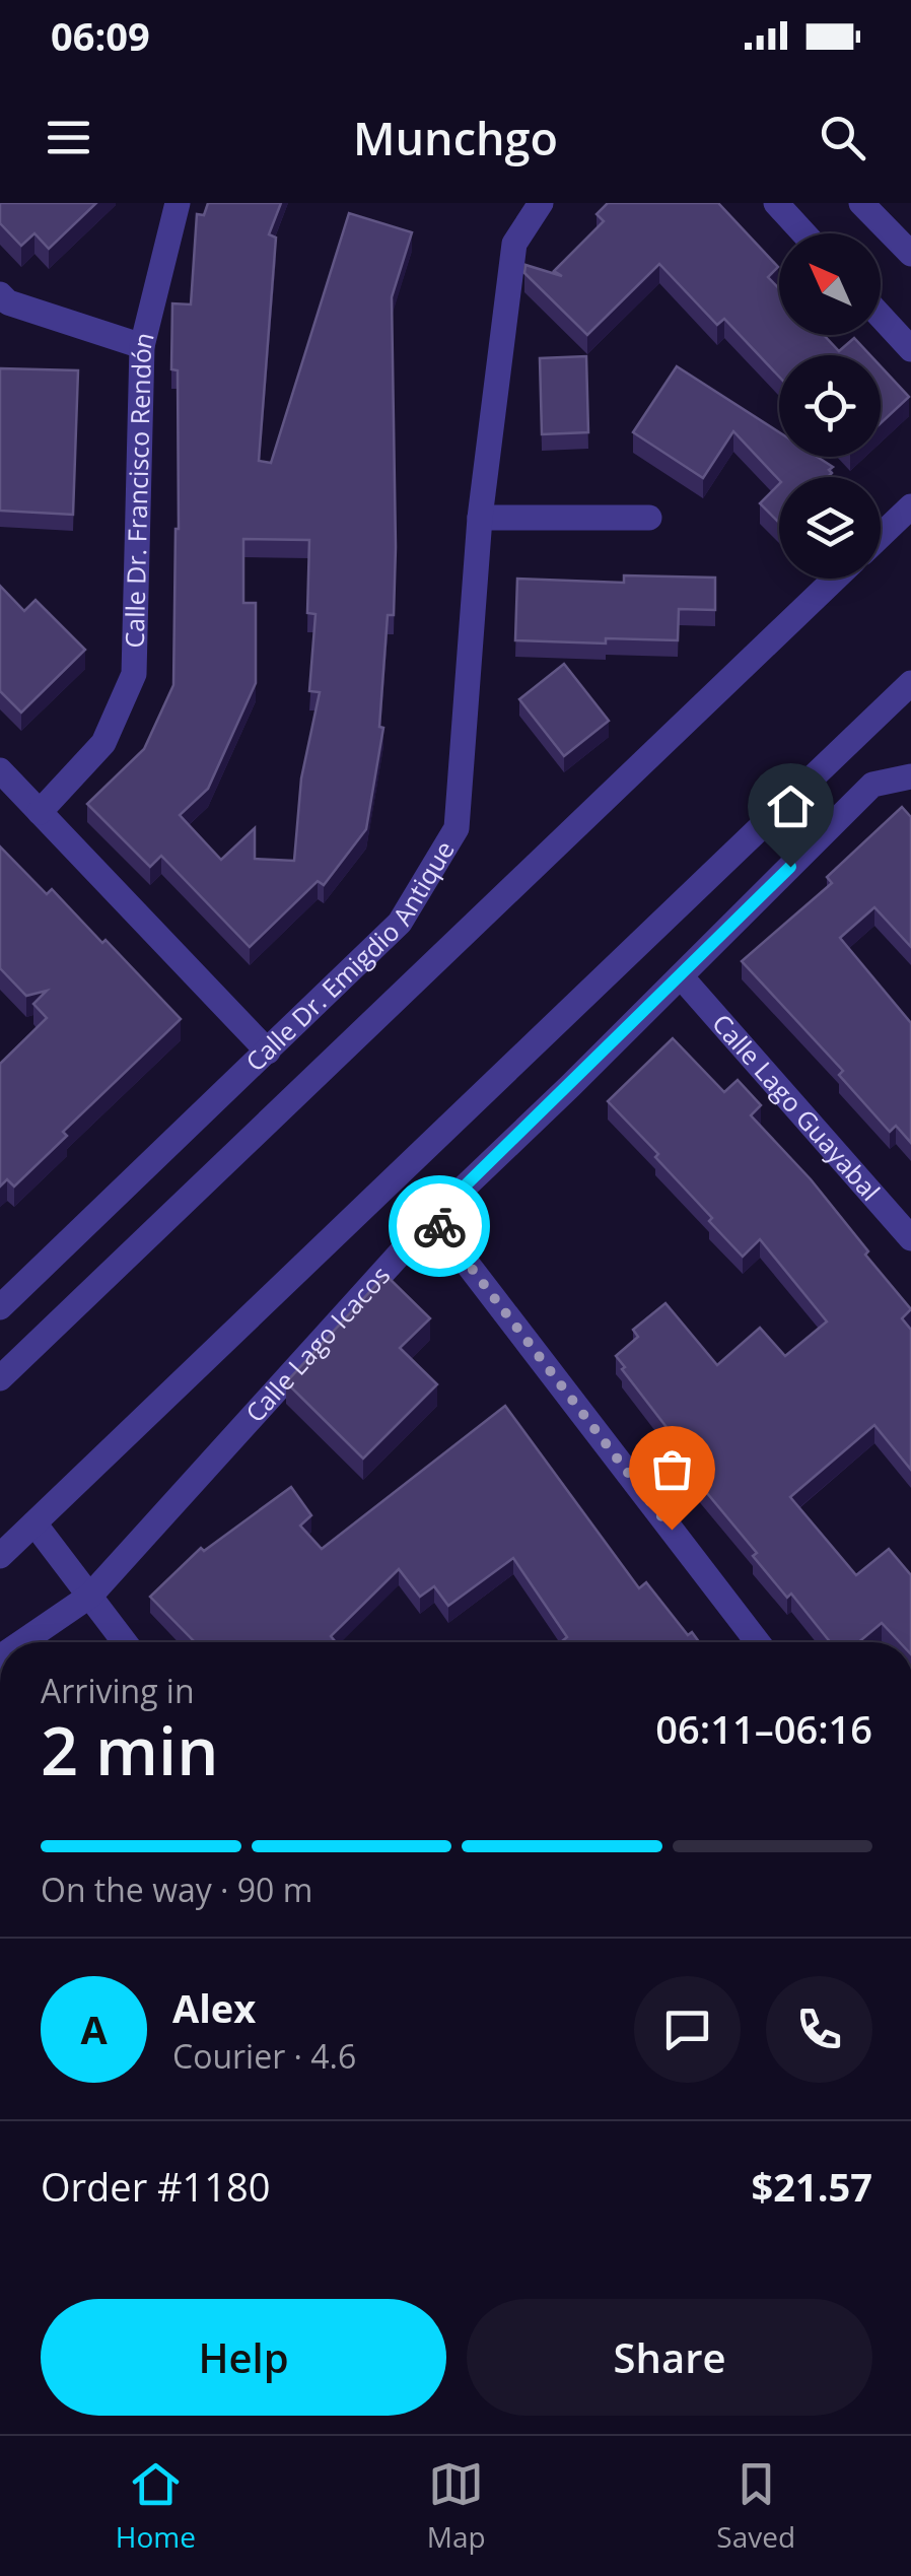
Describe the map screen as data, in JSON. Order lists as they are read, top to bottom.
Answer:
{
  "streets": {
    "street": [
      "Calle Dr. Francisco Rendón",
      "Calle Dr. Emigdio Antique",
      "Calle Lago Guayabal",
      "Calle Lago Icacos"
    ]
  },
  "crossings": [
    ["Calle Lago Guayabal", "Calle Lago Icacos"]
  ],
  "north": "top left",
  "page": {
    "status": "06:09",
    "header": "Munchgo",
    "heading": ["2 min", "Arriving in", "06:11–06:16"],
    "panel": [
      "Alex",
      "Courier · 4.6",
      "Order #1180",
      "$21.57"
    ],
    "bar": "On the way · 90 m",
    "round": "A",
    "buttons": ["Help", "Share"],
    "tabs": ["Home", "Map", "Saved"]
  }
}
